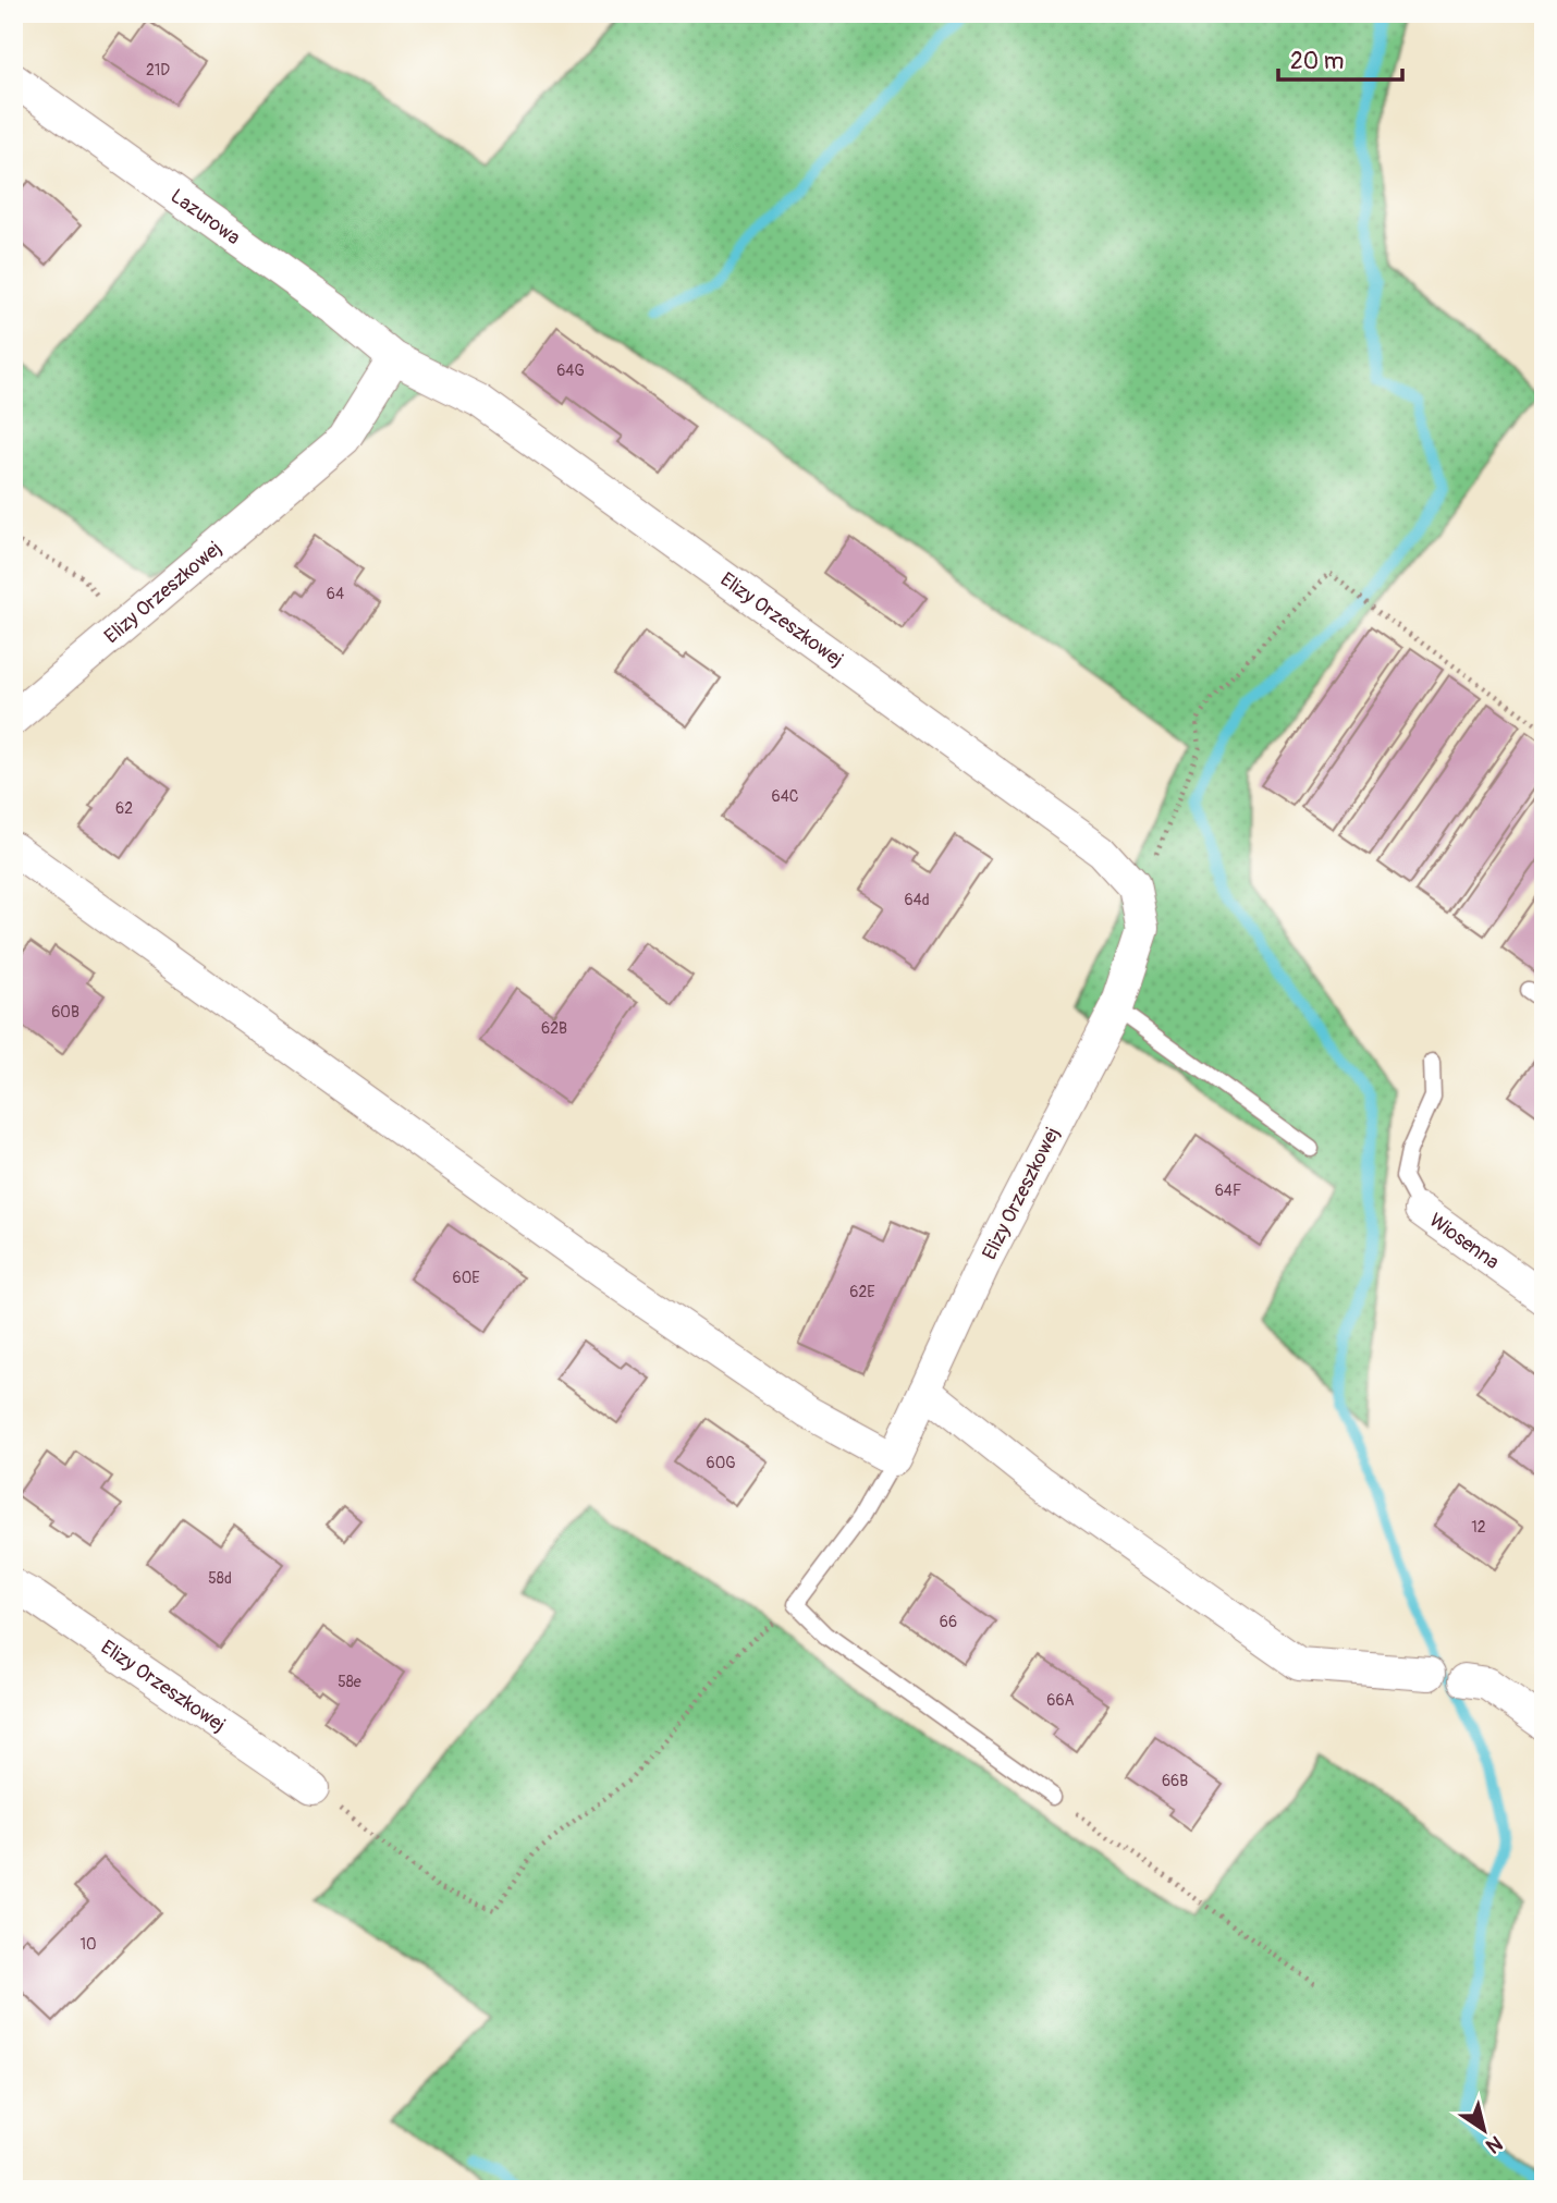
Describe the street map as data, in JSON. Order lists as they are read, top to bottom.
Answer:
{
  "streets": {
    "street": ["Lazurowa", "Elizy Orzeszkowej", "Wiosenna"]
  },
  "crossings": [
    ["Lazurowa", "Elizy Orzeszkowej"]
  ],
  "house_numbers": [
    "21D",
    "64G",
    "64",
    "64C",
    "62",
    "64d",
    "60B",
    "62B",
    "64F",
    "60E",
    "62E",
    "60G",
    "12",
    "58d",
    "66",
    "58e",
    "66A",
    "66B",
    "10"
  ],
  "scale_bar": "20 m",
  "north": "bottom right"
}
